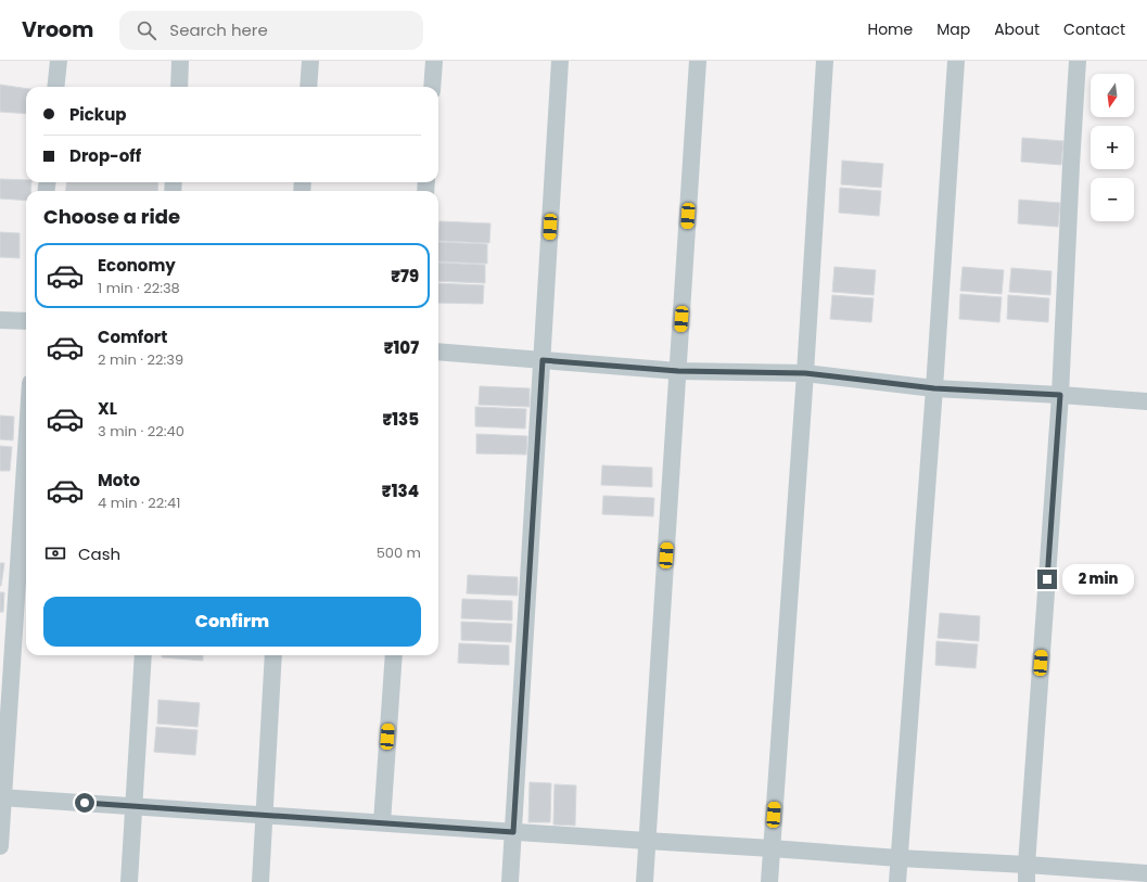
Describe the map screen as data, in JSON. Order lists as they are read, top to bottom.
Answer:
{
  "north": "bottom",
  "page": {
    "header": "Vroom",
    "search": "Search here",
    "nav": [
      "Home",
      "Map",
      "About",
      "Contact"
    ],
    "map_buttons": ["+", "−"],
    "banner": ["Pickup", "Drop-off"],
    "heading": "Choose a ride",
    "list": [
      {
        "name": "Economy",
        "note": "1 min · 22:38",
        "value": "₹79"
      },
      {
        "name": "Comfort",
        "note": "2 min · 22:39",
        "value": "₹107"
      },
      {
        "name": "XL",
        "note": "3 min · 22:40",
        "value": "₹135"
      },
      {
        "name": "Moto",
        "note": "4 min · 22:41",
        "value": "₹134"
      }
    ],
    "pay": ["Cash", "500 m"],
    "bubble": "2 min",
    "buttons": "Confirm"
  }
}
